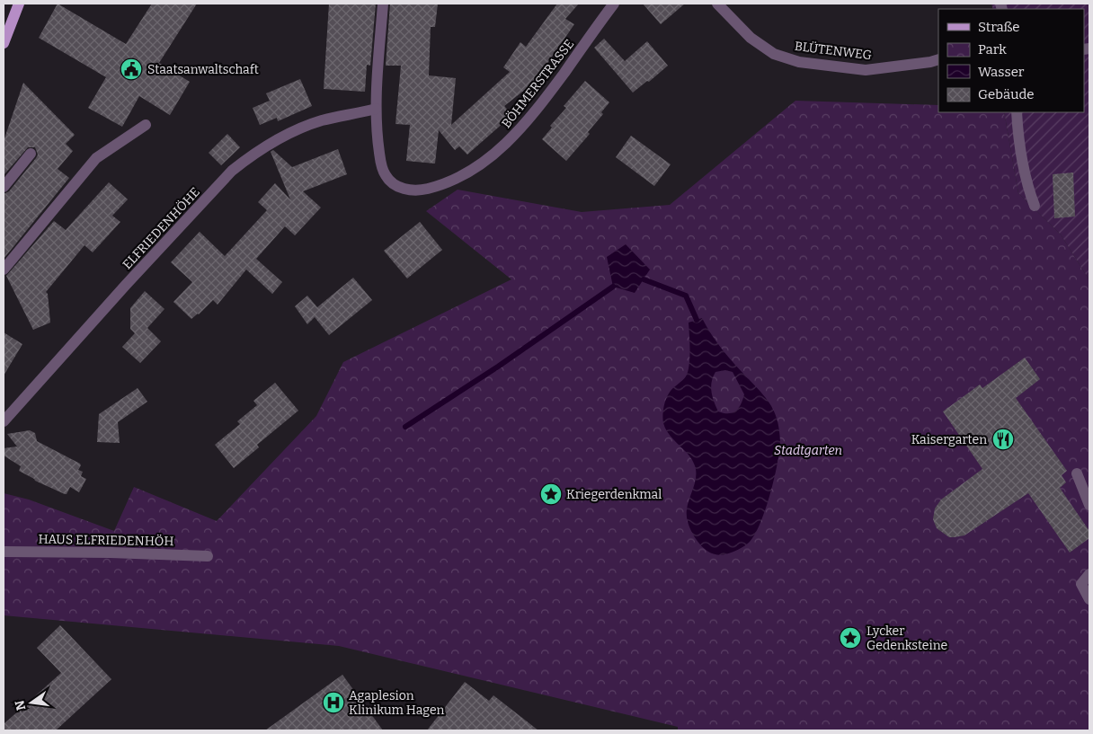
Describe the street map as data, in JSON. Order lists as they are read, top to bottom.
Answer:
{
  "streets": {
    "street": [
      "BLÜTENWEG",
      "BÖHMERSTRASSE",
      "ELFRIEDENHÖHE",
      "HAUS ELFRIEDENHÖH"
    ]
  },
  "crossings": [
    ["BÖHMERSTRASSE", "ELFRIEDENHÖHE"]
  ],
  "parks": ["Stadtgarten"],
  "places": {
    "public building": ["Staatsanwaltschaft"],
    "restaurant": ["Kaisergarten"],
    "place": ["Kriegerdenkmal", "Lycker Gedenksteine"],
    "hospital": ["Agaplesion Klinikum Hagen"]
  },
  "legend": [
    "Straße",
    "Park",
    "Wasser",
    "Gebäude"
  ],
  "north": "left"
}
